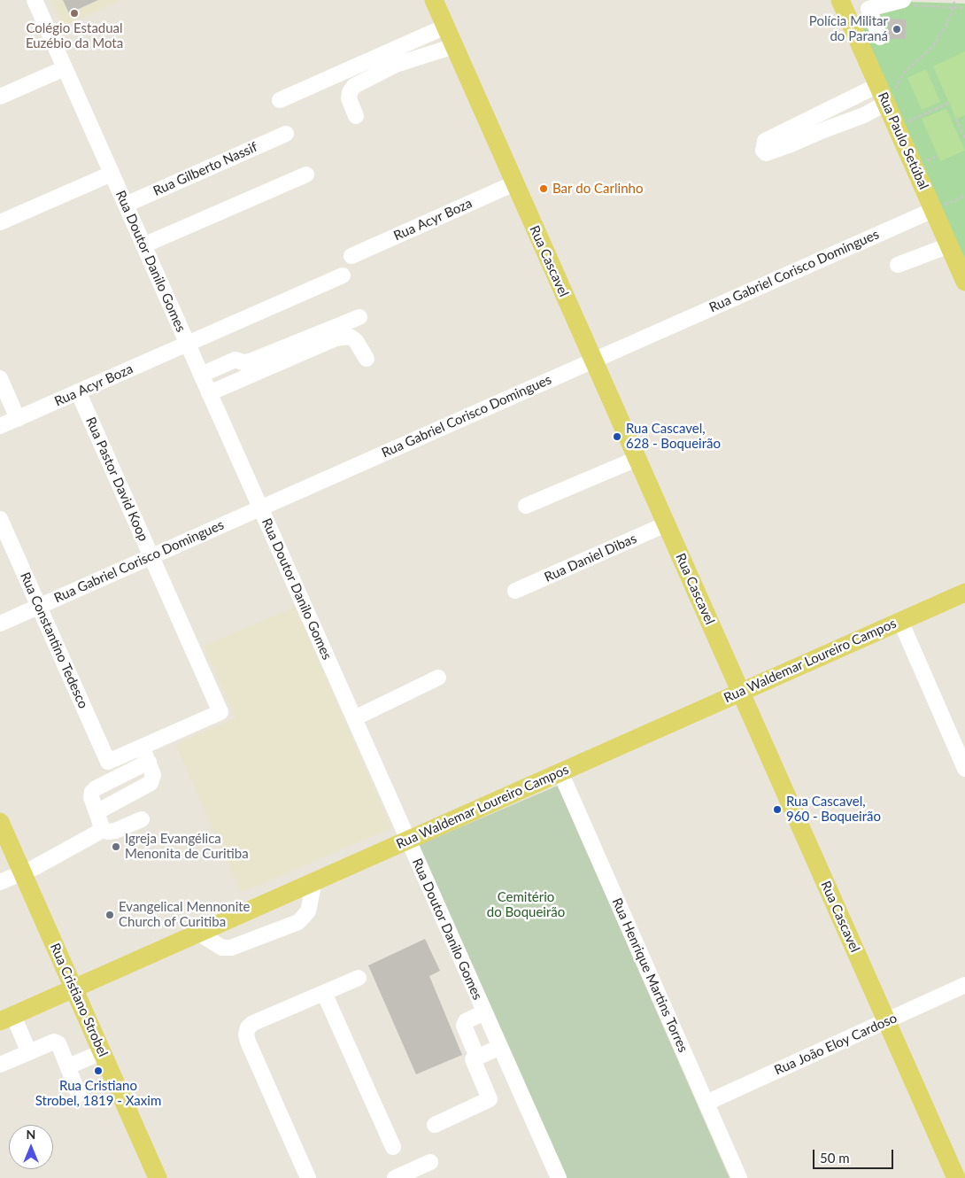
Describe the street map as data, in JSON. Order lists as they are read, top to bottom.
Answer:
{
  "streets": {
    "main road": [
      "Rua Paulo Setúbal",
      "Rua Cascavel",
      "Rua Waldemar Loureiro Campos",
      "Rua Cristiano Strobel"
    ],
    "street": [
      "Rua Gilberto Nassif",
      "Rua Acyr Boza",
      "Rua Doutor Danilo Gomes",
      "Rua Gabriel Corisco Domingues",
      "Rua Pastor David Koop",
      "Rua Daniel Dibas",
      "Rua Constantino Tedesco",
      "Rua Henrique Martins Torres",
      "Rua João Eloy Cardoso"
    ]
  },
  "crossings": [
    ["Rua Paulo Setúbal", "Rua Gabriel Corisco Domingues"],
    ["Rua Gilberto Nassif", "Rua Doutor Danilo Gomes"],
    ["Rua Acyr Boza", "Rua Doutor Danilo Gomes"],
    ["Rua Acyr Boza", "Rua Cascavel"],
    ["Rua Acyr Boza", "Rua Pastor David Koop"],
    ["Rua Doutor Danilo Gomes", "Rua Gabriel Corisco Domingues"],
    ["Rua Doutor Danilo Gomes", "Rua Waldemar Loureiro Campos"],
    ["Rua Cascavel", "Rua Gabriel Corisco Domingues"],
    ["Rua Cascavel", "Rua Daniel Dibas"],
    ["Rua Cascavel", "Rua Waldemar Loureiro Campos"],
    ["Rua Cascavel", "Rua João Eloy Cardoso"],
    ["Rua Gabriel Corisco Domingues", "Rua Pastor David Koop"],
    ["Rua Gabriel Corisco Domingues", "Rua Constantino Tedesco"],
    ["Rua Pastor David Koop", "Rua Constantino Tedesco"],
    ["Rua Waldemar Loureiro Campos", "Rua Henrique Martins Torres"],
    ["Rua Waldemar Loureiro Campos", "Rua Cristiano Strobel"],
    ["Rua Henrique Martins Torres", "Rua João Eloy Cardoso"]
  ],
  "parks": ["Cemitério do Boqueirão"],
  "places": [
    "Colégio Estadual Euzébio da Mota",
    "Polícia Militar do Paraná",
    "Bar do Carlinho",
    "Rua Cascavel, 628 - Boqueirão",
    "Rua Cascavel, 960 - Boqueirão",
    "Igreja Evangélica Menonita de Curitiba",
    "Evangelical Mennonite Church of Curitiba",
    "Rua Cristiano Strobel, 1819 - Xaxim"
  ],
  "scale_bar": "50 m",
  "north": "top"
}
